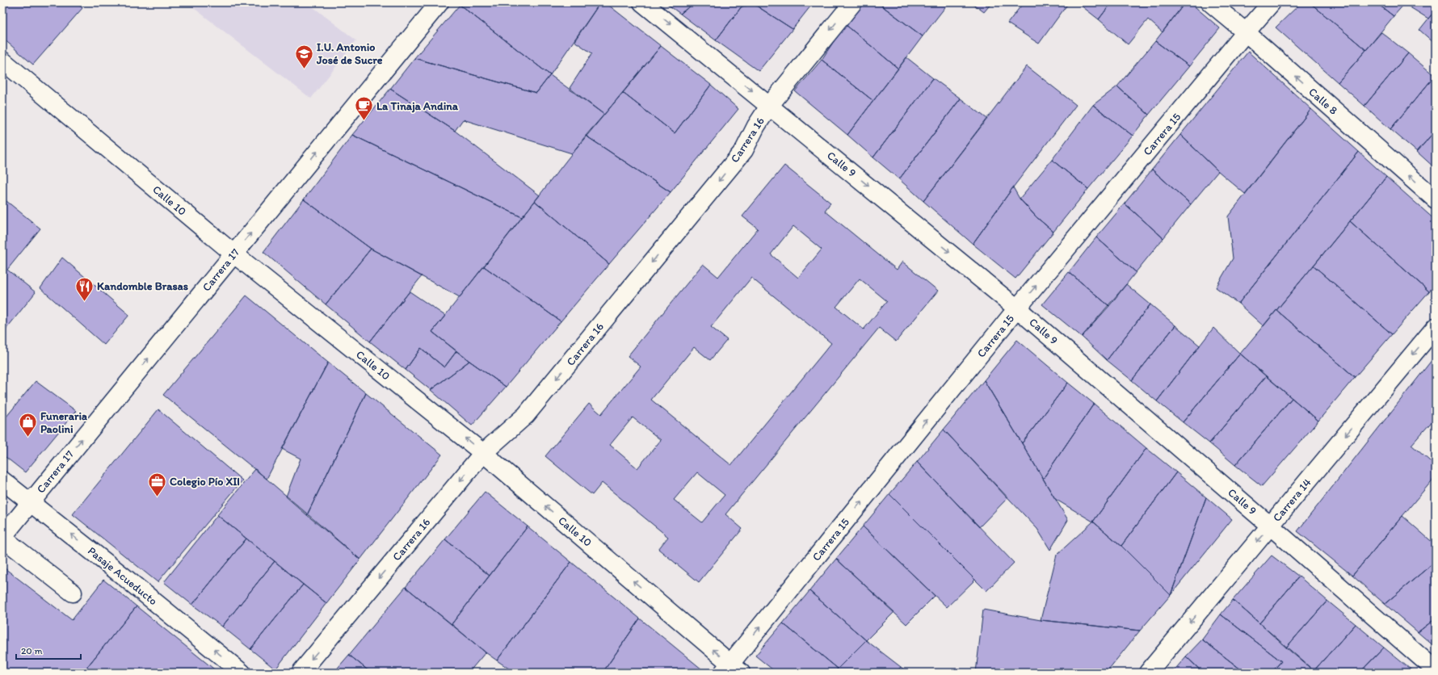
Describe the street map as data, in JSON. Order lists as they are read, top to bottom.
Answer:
{
  "streets": {
    "street": [
      "Calle 8",
      "Carrera 15",
      "Carrera 16",
      "Calle 9",
      "Calle 10",
      "Carrera 17",
      "Carrera 14",
      "Pasaje Acueducto"
    ]
  },
  "crossings": [
    ["Calle 8", "Carrera 15"],
    ["Carrera 15", "Calle 9"],
    ["Carrera 15", "Calle 10"],
    ["Carrera 16", "Calle 9"],
    ["Carrera 16", "Calle 10"],
    ["Calle 9", "Carrera 14"],
    ["Calle 10", "Carrera 17"],
    ["Carrera 17", "Pasaje Acueducto"]
  ],
  "one_way": [
    "Calle 8",
    "Carrera 15",
    "Carrera 16",
    "Calle 9",
    "Calle 10",
    "Carrera 17",
    "Carrera 14"
  ],
  "places": {
    "school or university": ["I.U. Antonio José de Sucre"],
    "cafe": ["La Tinaja Andina"],
    "restaurant": ["Kandomble Brasas"],
    "shop": ["Funeraria Paolini"],
    "office": ["Colegio Pío XII"]
  },
  "scale_bar": "20 m"
}
